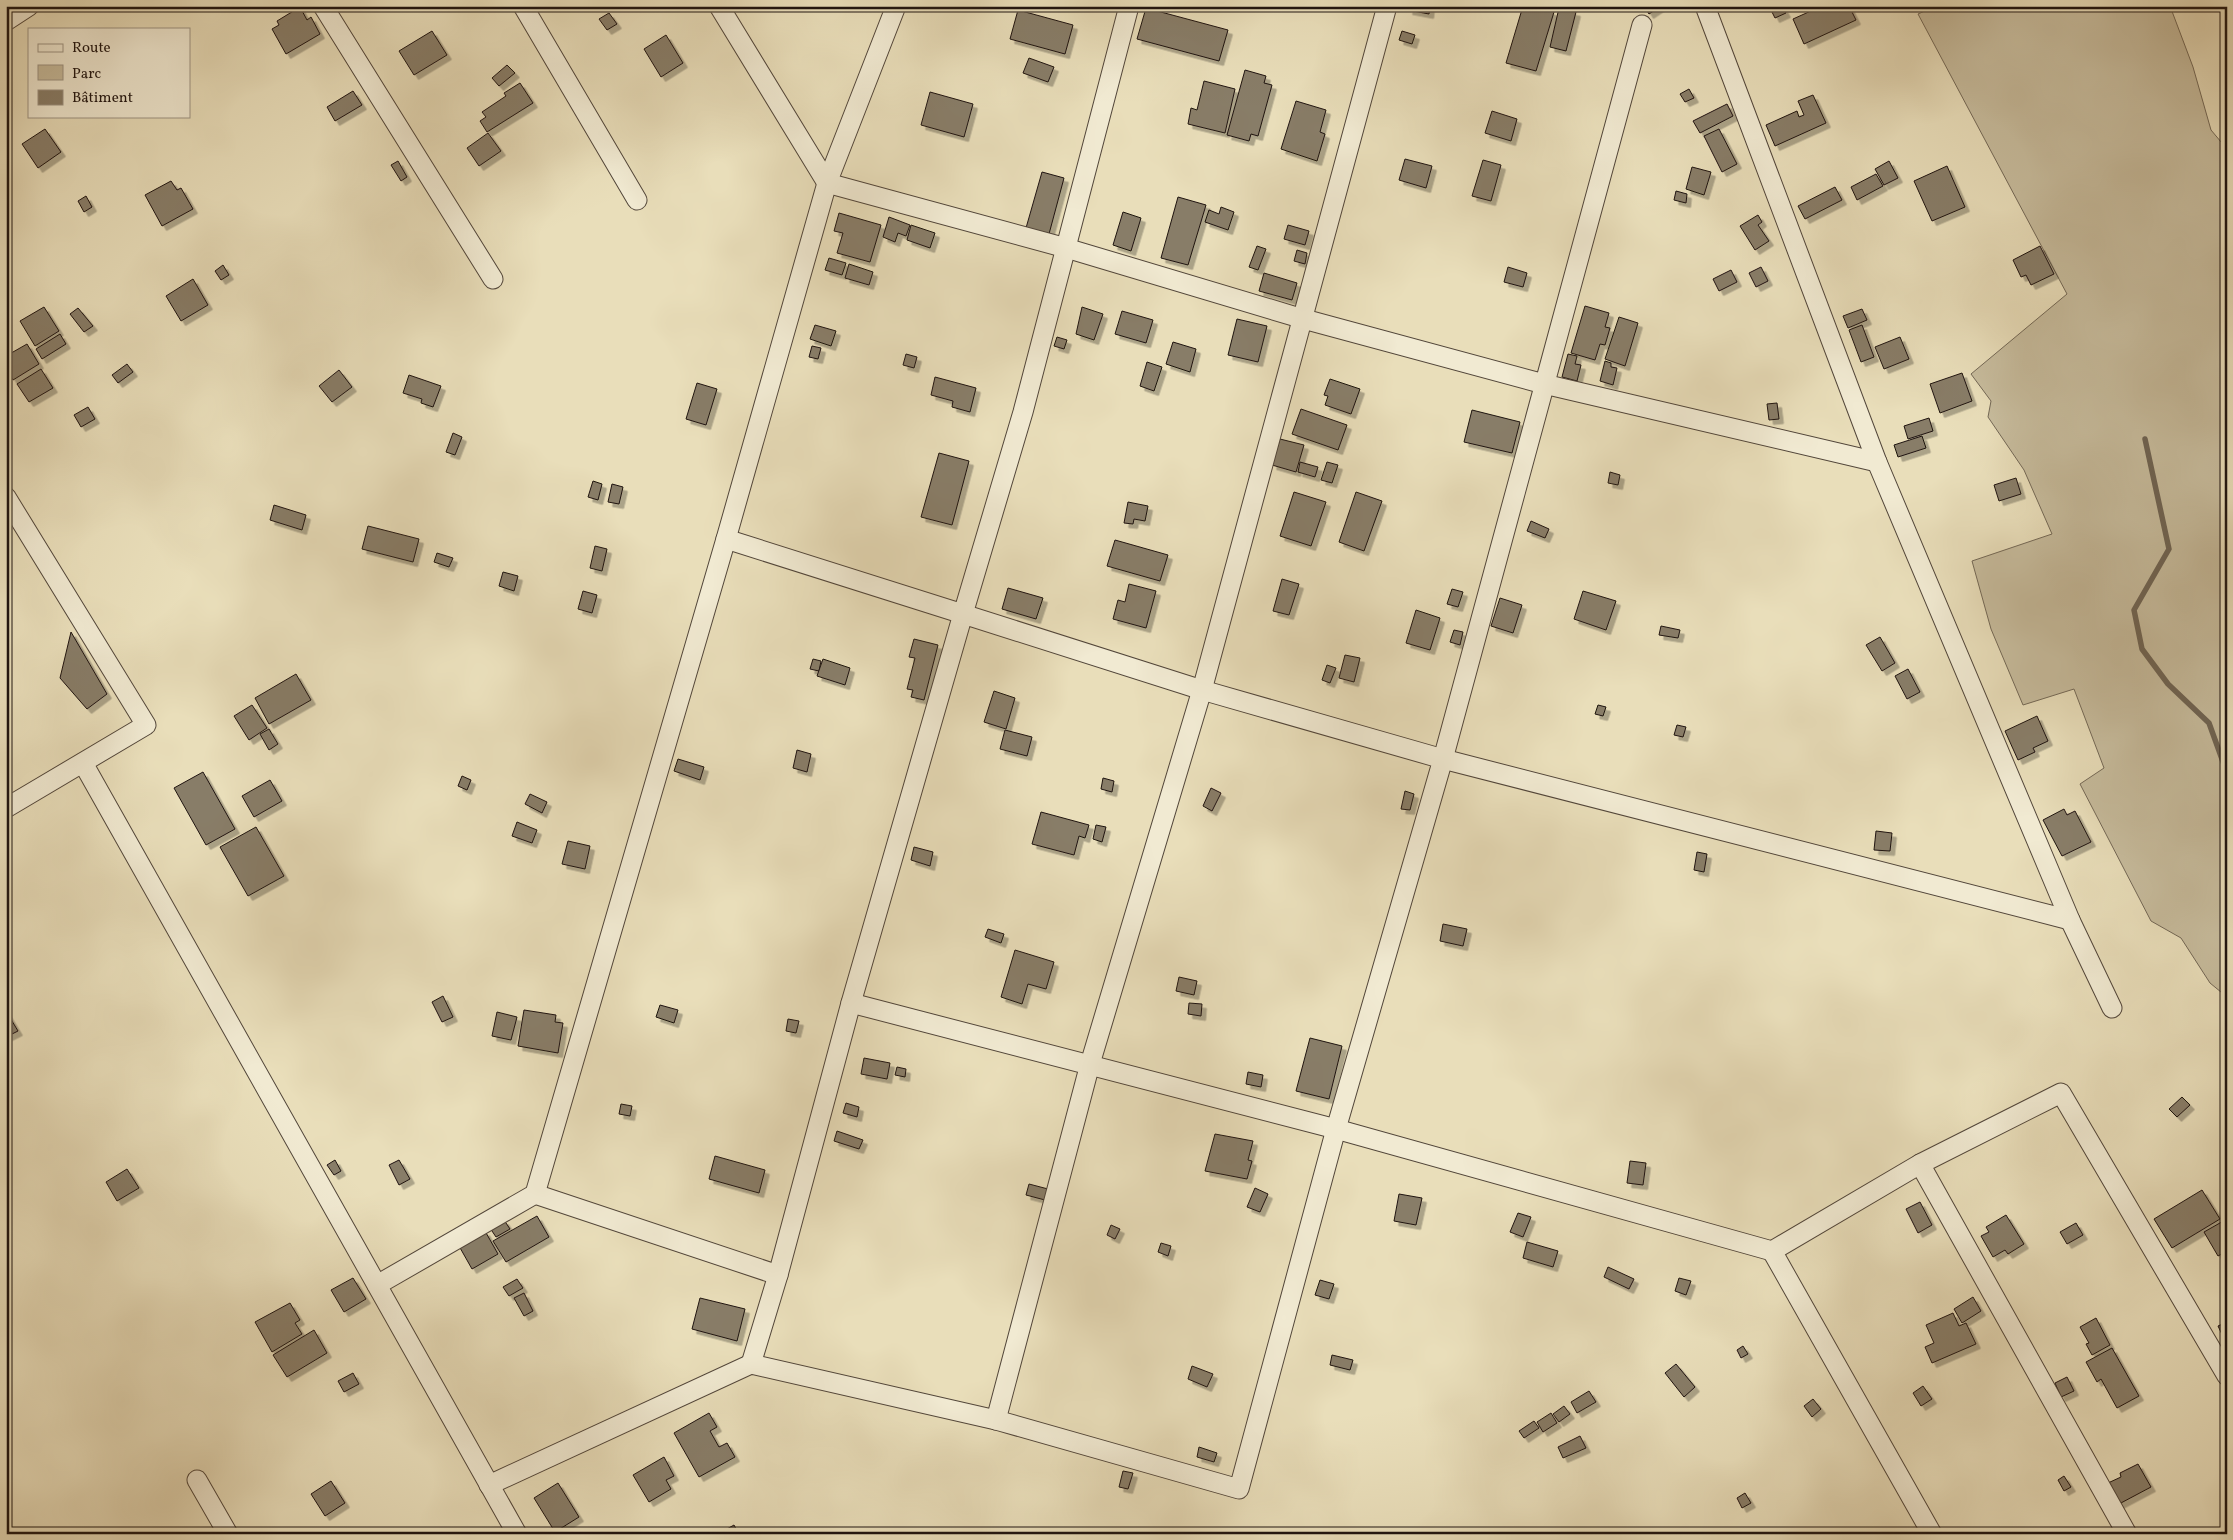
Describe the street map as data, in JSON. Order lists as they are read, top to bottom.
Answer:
{
  "legend": ["Route", "Parc", "Bâtiment"]
}
